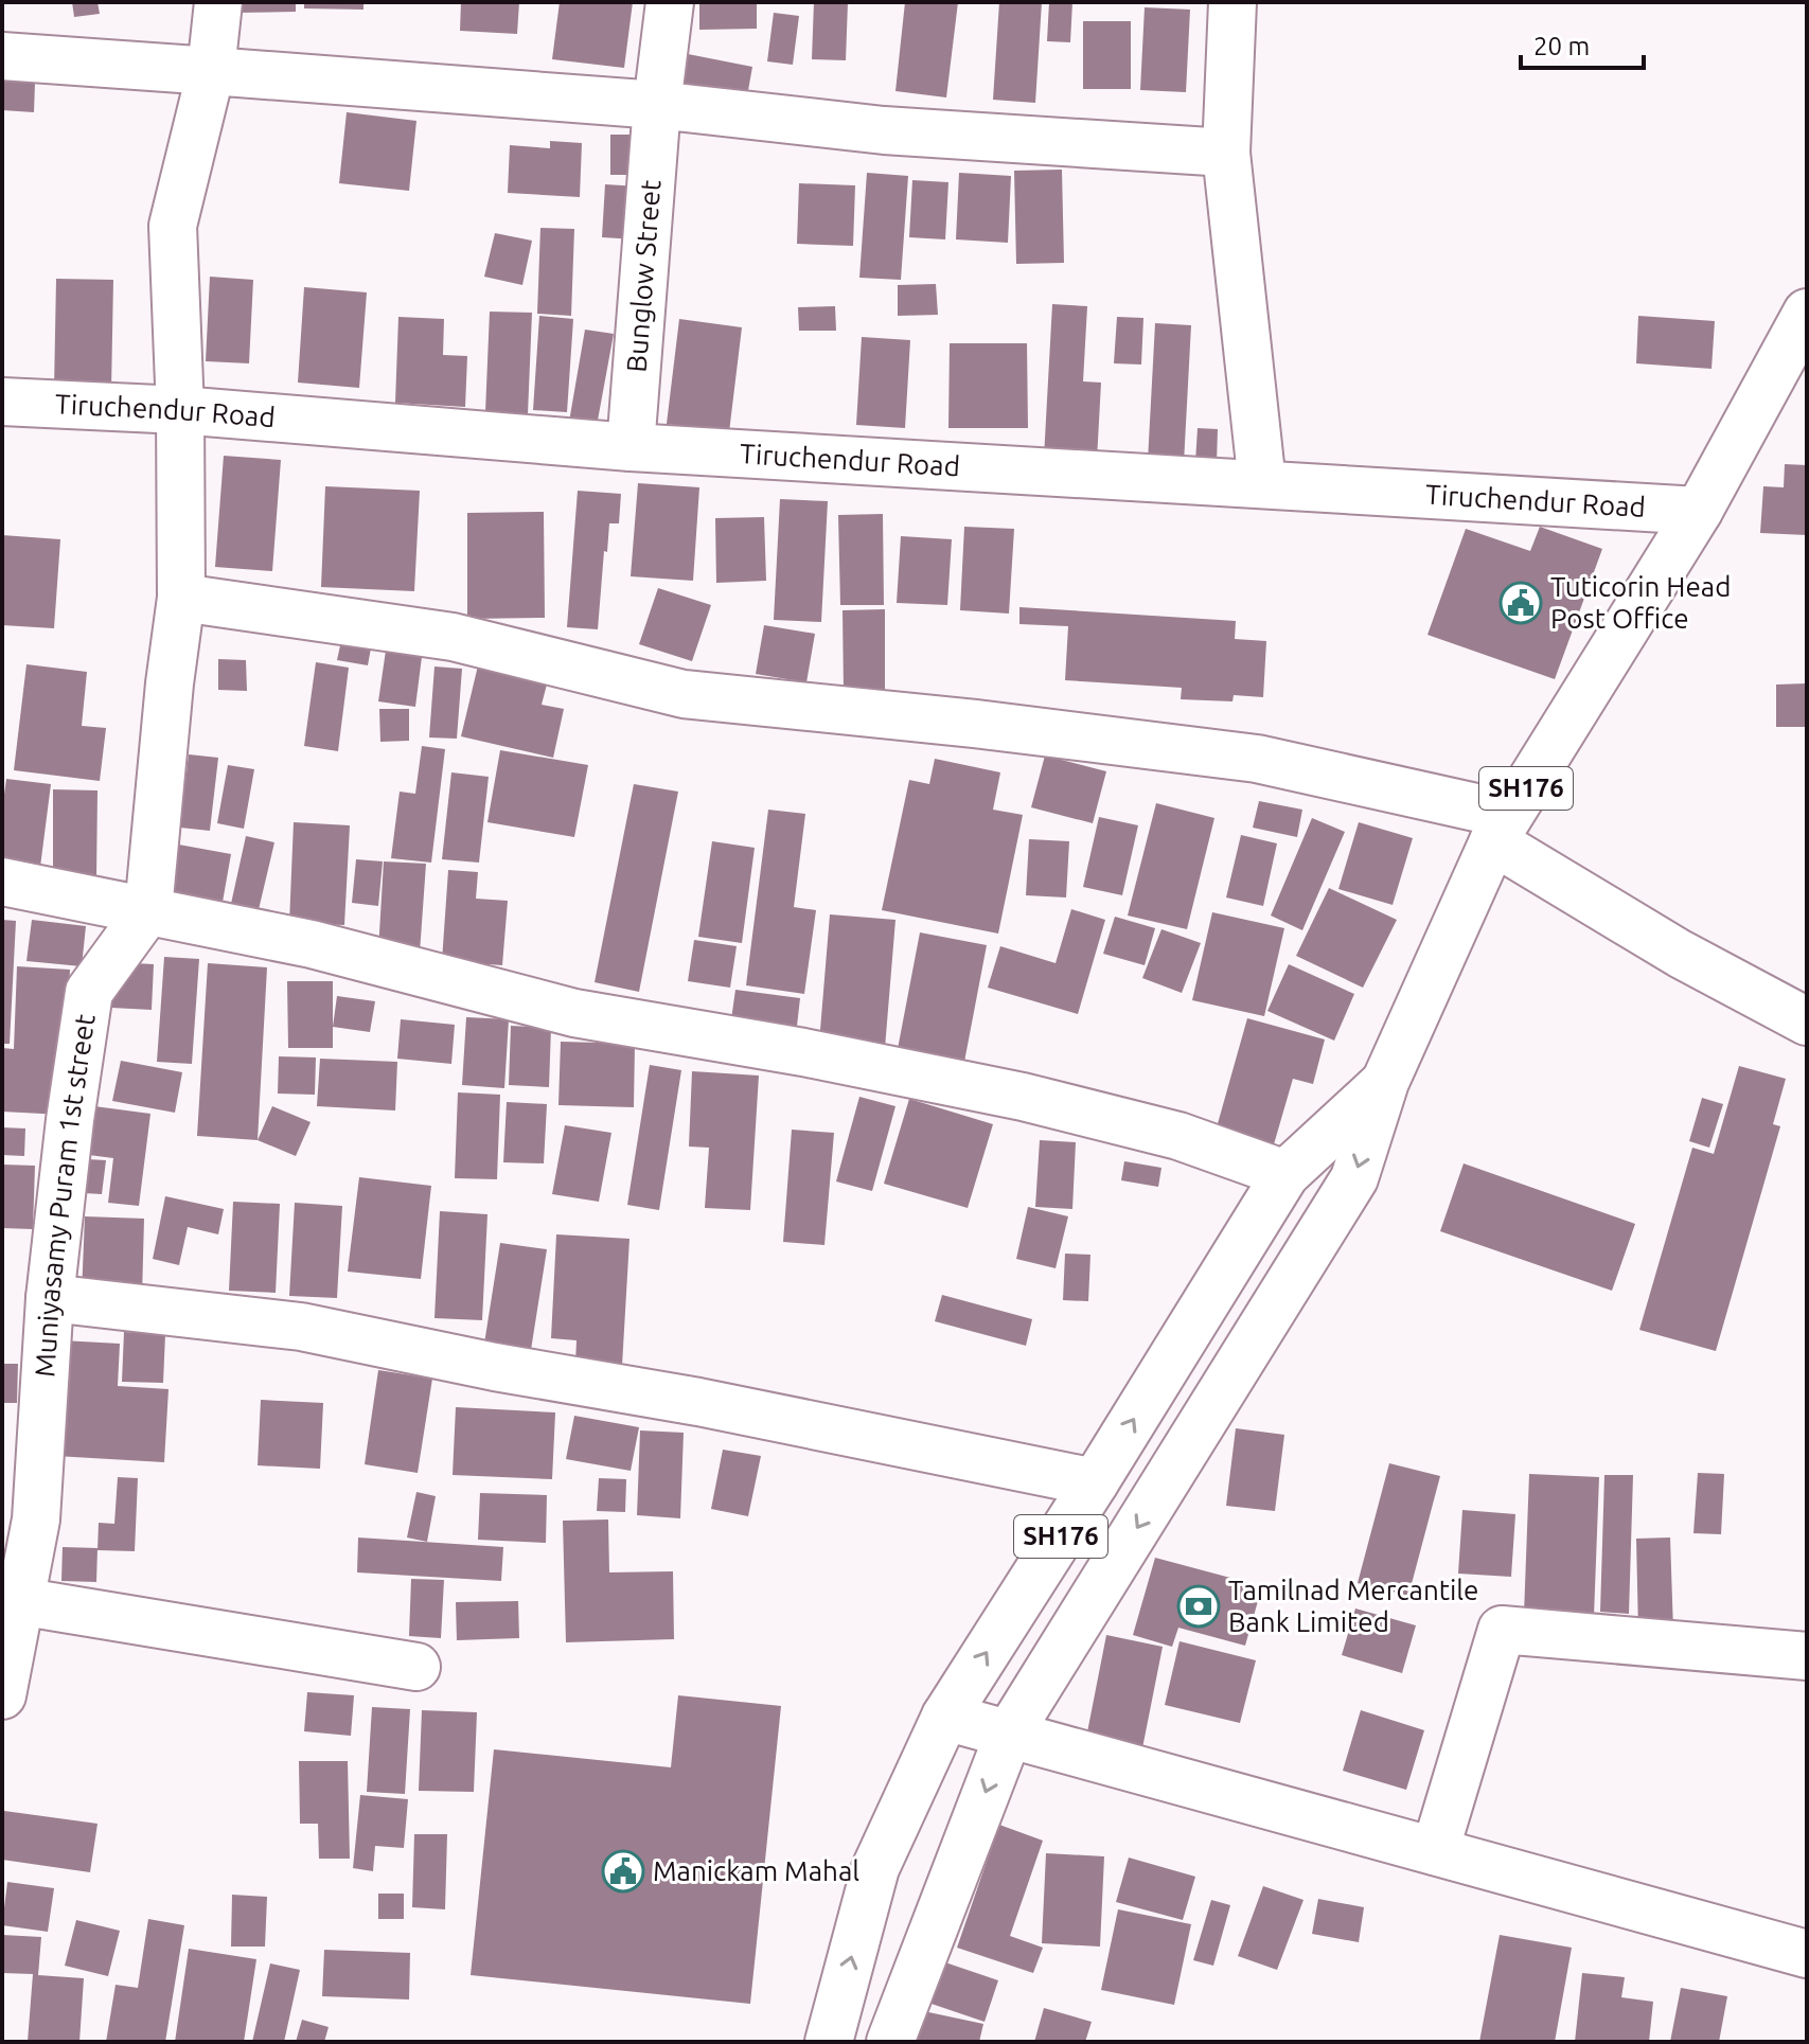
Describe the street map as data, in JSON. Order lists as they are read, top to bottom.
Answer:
{
  "streets": {
    "street": [
      "Bunglow Street",
      "Tiruchendur Road",
      "SH176",
      "Muniyasamy Puram 1st street"
    ]
  },
  "crossings": [
    ["Bunglow Street", "Tiruchendur Road"],
    ["Tiruchendur Road", "SH176"]
  ],
  "places": {
    "public building": ["Tuticorin Head Post Office", "Manickam Mahal"],
    "bank": ["Tamilnad Mercantile Bank Limited"]
  },
  "scale_bar": "20 m"
}
